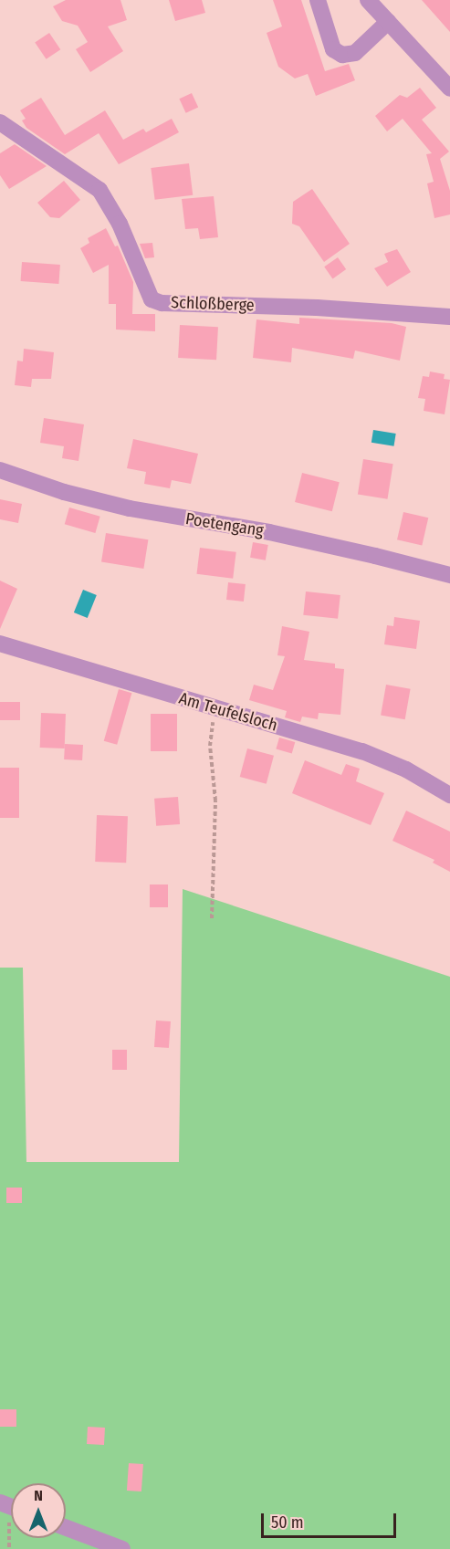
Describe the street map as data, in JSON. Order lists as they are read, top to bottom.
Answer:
{
  "streets": {
    "street": ["Schloßberge", "Poetengang", "Am Teufelsloch"]
  },
  "scale_bar": "50 m",
  "north": "top"
}
